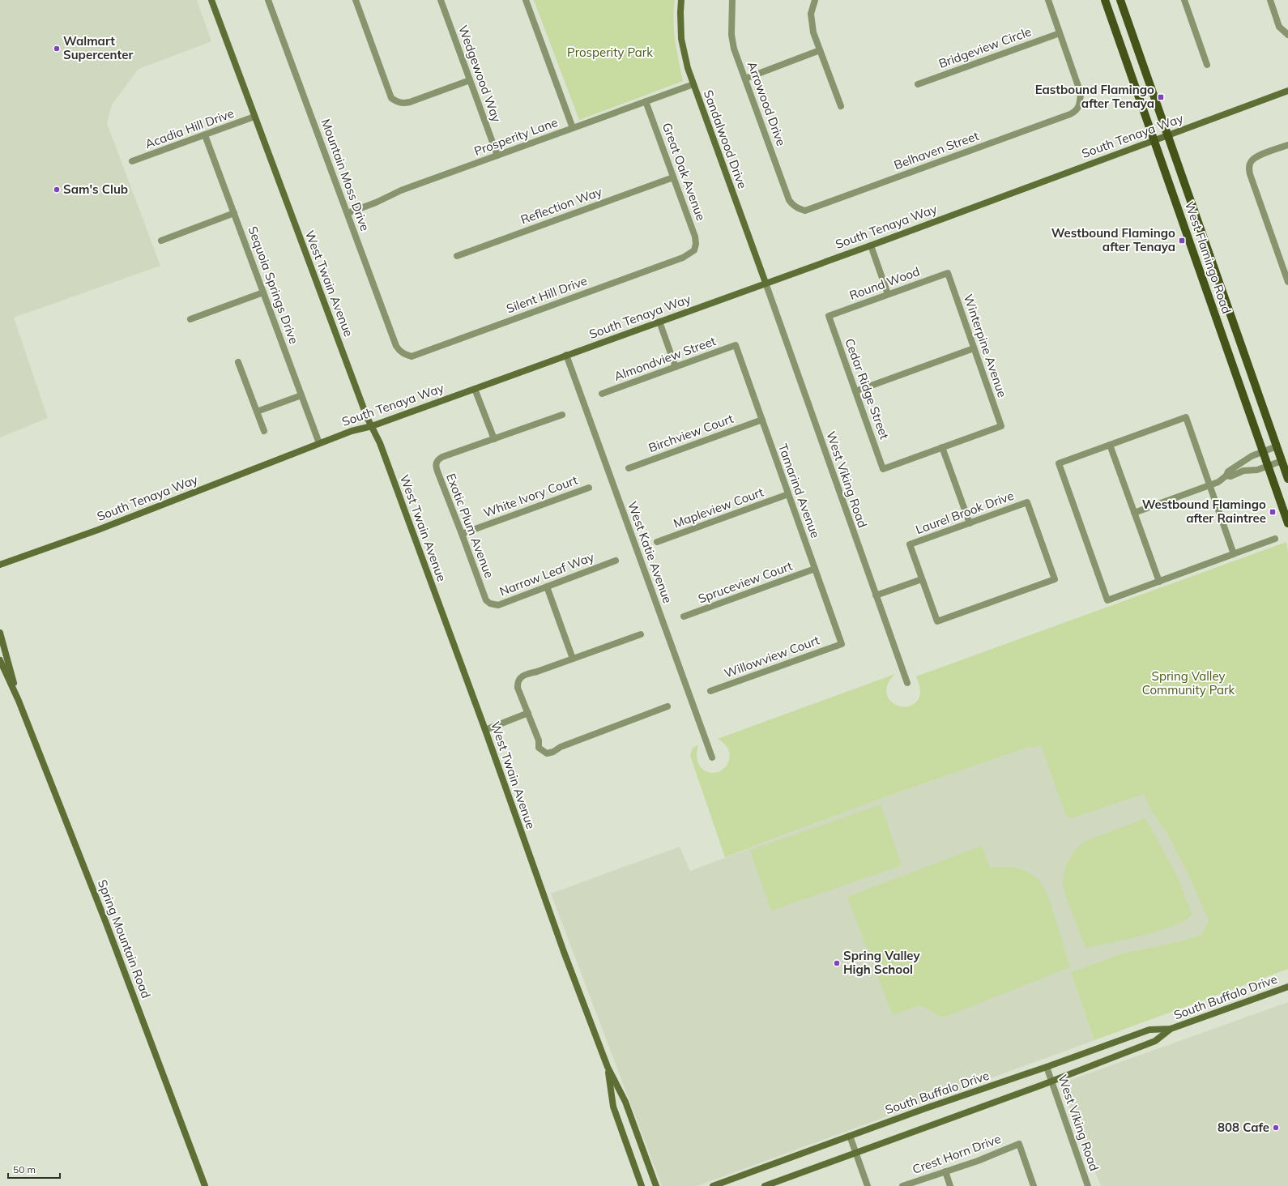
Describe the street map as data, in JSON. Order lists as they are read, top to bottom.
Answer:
{
  "streets": {
    "main road": ["West Flamingo Road"],
    "street": [
      "Bridgeview Circle",
      "Wedgewood Way",
      "Arrowood Drive",
      "Acadia Hill Drive",
      "South Tenaya Way",
      "Prosperity Lane",
      "Sandalwood Drive",
      "Belhaven Street",
      "Great Oak Avenue",
      "Mountain Moss Drive",
      "Reflection Way",
      "West Twain Avenue",
      "Round Wood",
      "Sequoia Springs Drive",
      "Silent Hill Drive",
      "Winterpine Avenue",
      "Almondview Street",
      "Cedar Ridge Street",
      "Birchview Court",
      "West Viking Road",
      "Tamarind Avenue",
      "White Ivory Court",
      "Mapleview Court",
      "Laurel Brook Drive",
      "Exotic Plum Avenue",
      "West Katie Avenue",
      "Narrow Leaf Way",
      "Spruceview Court",
      "Willowview Court",
      "Spring Mountain Road",
      "South Buffalo Drive",
      "Crest Horn Drive"
    ]
  },
  "crossings": [
    ["Bridgeview Circle", "Belhaven Street"],
    ["Wedgewood Way", "Prosperity Lane"],
    ["Arrowood Drive", "Belhaven Street"],
    ["Acadia Hill Drive", "West Twain Avenue"],
    ["Acadia Hill Drive", "Sequoia Springs Drive"],
    ["South Tenaya Way", "Sandalwood Drive"],
    ["South Tenaya Way", "West Flamingo Road"],
    ["South Tenaya Way", "West Twain Avenue"],
    ["South Tenaya Way", "Sequoia Springs Drive"],
    ["South Tenaya Way", "West Viking Road"],
    ["South Tenaya Way", "West Katie Avenue"],
    ["Prosperity Lane", "Sandalwood Drive"],
    ["Prosperity Lane", "Great Oak Avenue"],
    ["Prosperity Lane", "Mountain Moss Drive"],
    ["Sandalwood Drive", "West Viking Road"],
    ["Great Oak Avenue", "Reflection Way"],
    ["Great Oak Avenue", "Silent Hill Drive"],
    ["Mountain Moss Drive", "Silent Hill Drive"],
    ["Round Wood", "Winterpine Avenue"],
    ["Round Wood", "Cedar Ridge Street"],
    ["Winterpine Avenue", "Cedar Ridge Street"],
    ["Almondview Street", "Tamarind Avenue"],
    ["Birchview Court", "Tamarind Avenue"],
    ["West Viking Road", "South Buffalo Drive"],
    ["Tamarind Avenue", "Mapleview Court"],
    ["Tamarind Avenue", "Spruceview Court"],
    ["Tamarind Avenue", "Willowview Court"],
    ["White Ivory Court", "Exotic Plum Avenue"],
    ["Exotic Plum Avenue", "Narrow Leaf Way"]
  ],
  "parks": ["Prosperity Park", "Spring Valley Community Park"],
  "places": {
    "other": [
      "Walmart Supercenter",
      "Sam's Club",
      "Spring Valley High School",
      "808 Cafe"
    ],
    "transit": ["Eastbound Flamingo after Tenaya", "Westbound Flamingo after Tenaya", "Westbound Flamingo after Raintree"]
  },
  "scale_bar": "50 m"
}
